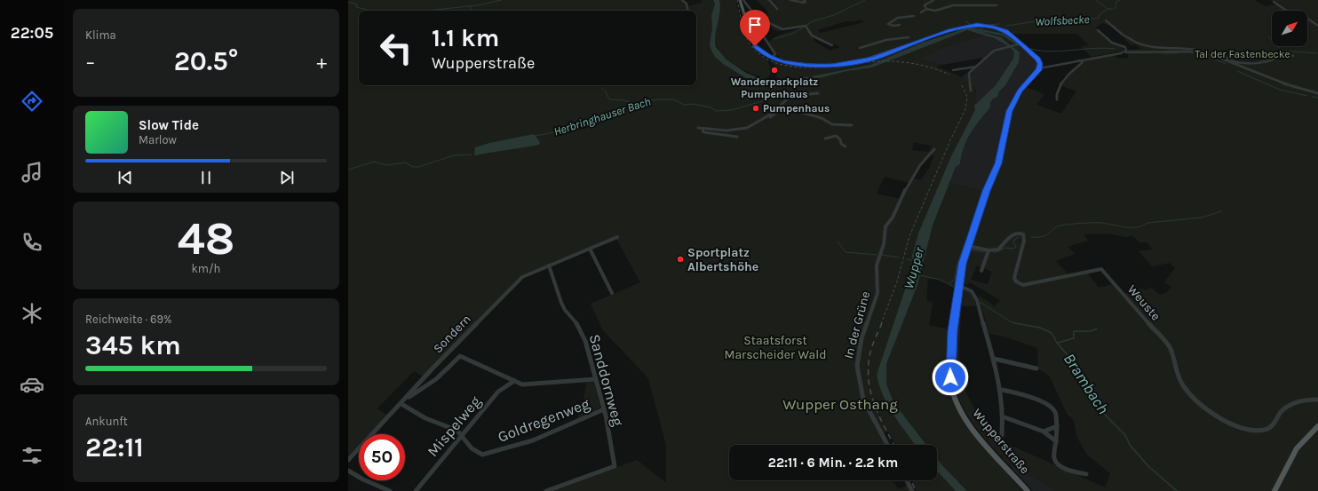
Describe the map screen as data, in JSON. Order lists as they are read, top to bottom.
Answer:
{
  "streets": {
    "main road": ["Wupperstraße"],
    "street": [
      "Weuste",
      "In der Grüne",
      "Sondern",
      "Sanddornweg",
      "Goldregenweg",
      "Mispelweg"
    ]
  },
  "crossings": [
    ["Weuste", "Wupperstraße"],
    ["Sondern", "Sanddornweg"],
    ["Sondern", "Goldregenweg"],
    ["Sanddornweg", "Goldregenweg"],
    ["Goldregenweg", "Mispelweg"]
  ],
  "water": [
    "Wolfsbecke",
    "Herbringhauser Bach",
    "Wupper",
    "Brambach"
  ],
  "parks": ["Tal der Fastenbecke", "Staatsforst Marscheider Wald", "Wupper Osthang"],
  "places": ["Wanderparkplatz Pumpenhaus", "Pumpenhaus", "Sportplatz Albertshöhe"],
  "north": "top right",
  "page": {
    "tabs": "22:05",
    "tile": [
      "Klima",
      ["48", "km/h"],
      ["Reichweite · 69%", "345 km"],
      ["Ankunft", "22:11"]
    ],
    "turn": ["1.1 km", "Wupperstraße"],
    "heat": ["−", "20.5°", "+"],
    "song": ["Slow Tide", "Marlow"],
    "limit": "50",
    "trip": "22:11 · 6 Min. · 2.2 km"
  }
}
